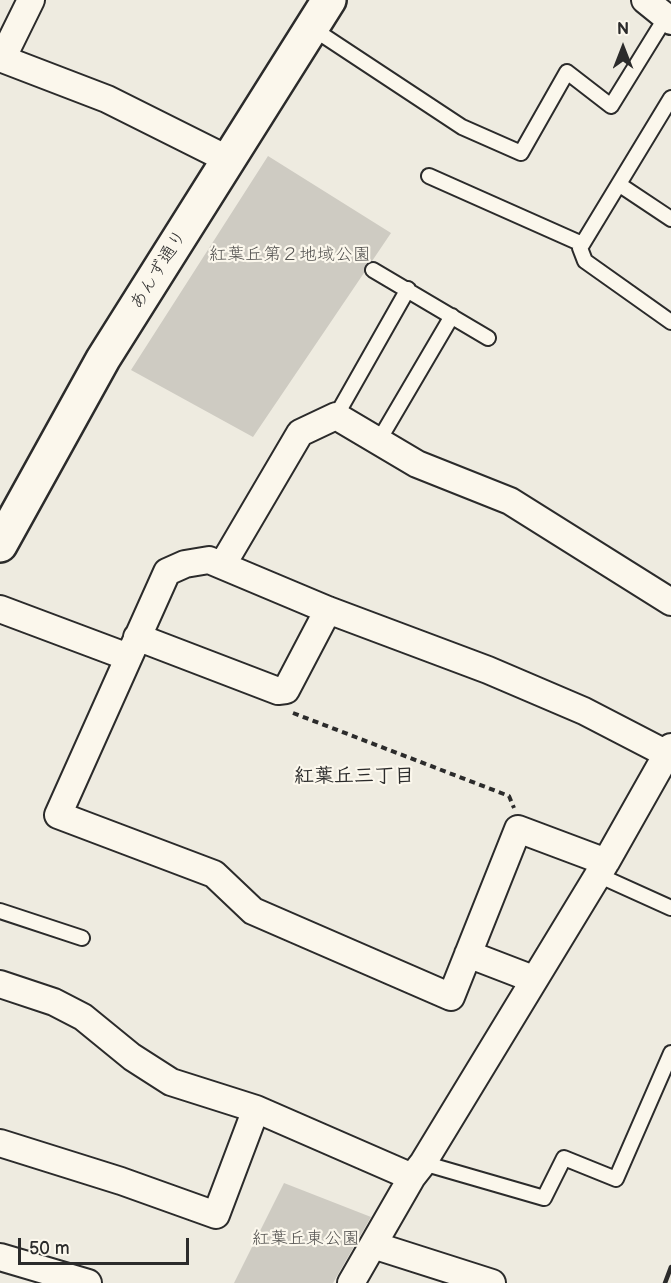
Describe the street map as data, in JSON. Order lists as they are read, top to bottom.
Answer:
{
  "streets": {
    "street": ["あんず通り"]
  },
  "districts": ["紅葉丘三丁目"],
  "parks": ["紅葉丘第２地域公園", "紅葉丘東公園"],
  "scale_bar": "50 m",
  "north": "top"
}
